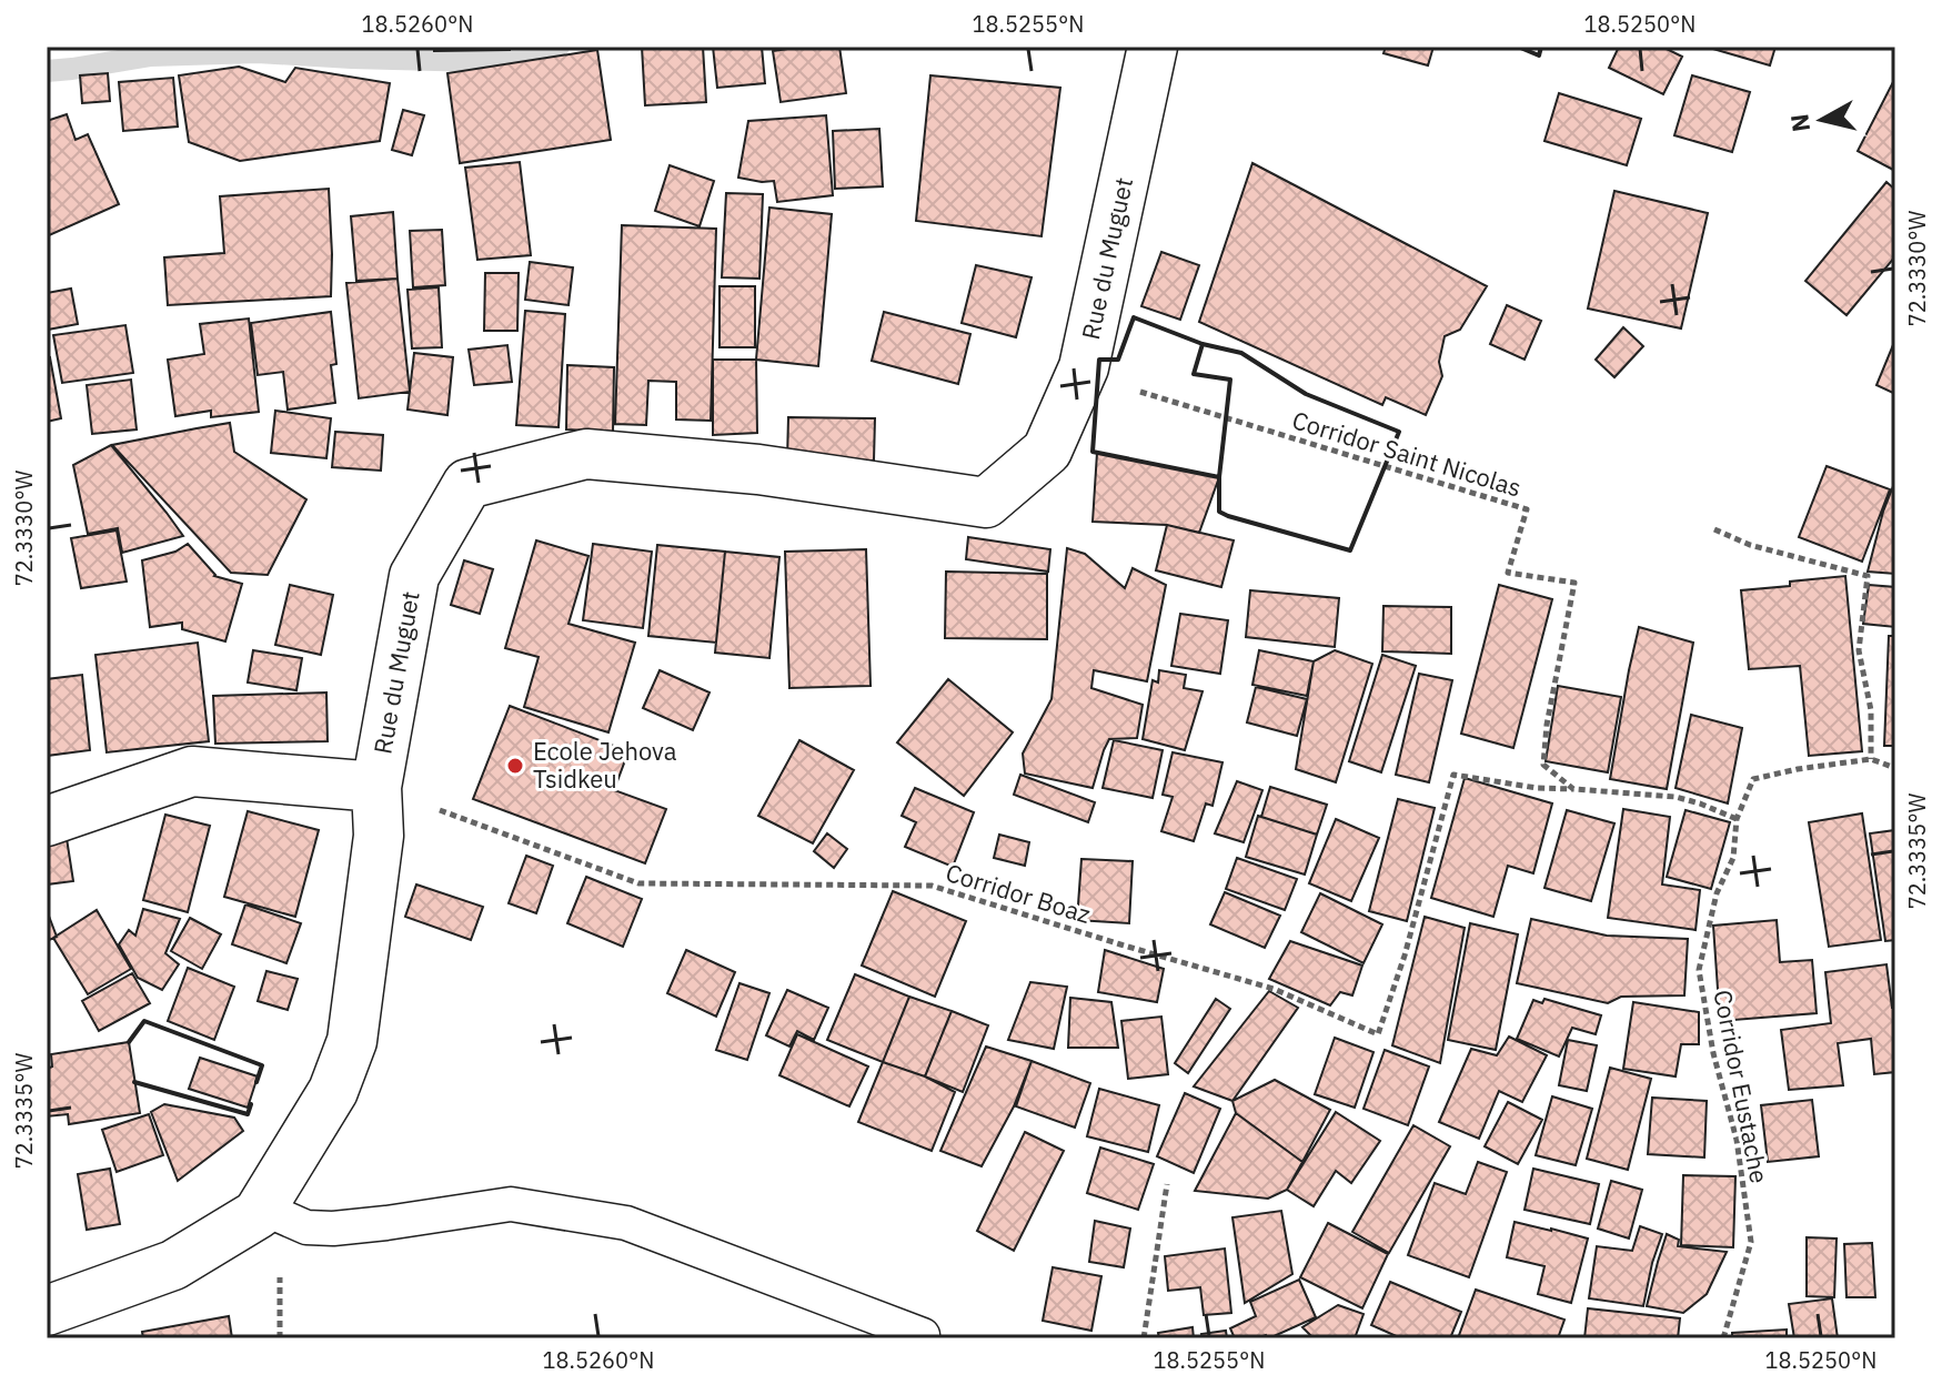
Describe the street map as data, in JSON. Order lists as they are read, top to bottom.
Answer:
{
  "streets": {
    "street": ["Rue du Muguet"],
    "path": ["Corridor Saint Nicolas", "Corridor Boaz", "Corridor Eustache"]
  },
  "crossings": [
    ["Rue du Muguet", "Corridor Saint Nicolas"],
    ["Rue du Muguet", "Corridor Boaz"],
    ["Corridor Saint Nicolas", "Corridor Boaz"]
  ],
  "places": ["Ecole Jehova Tsidkeu"],
  "north": "left",
  "coordinates": [
    "18.5260°N",
    "18.5255°N",
    "18.5250°N",
    "72.3330°W",
    "72.3335°W"
  ]
}
